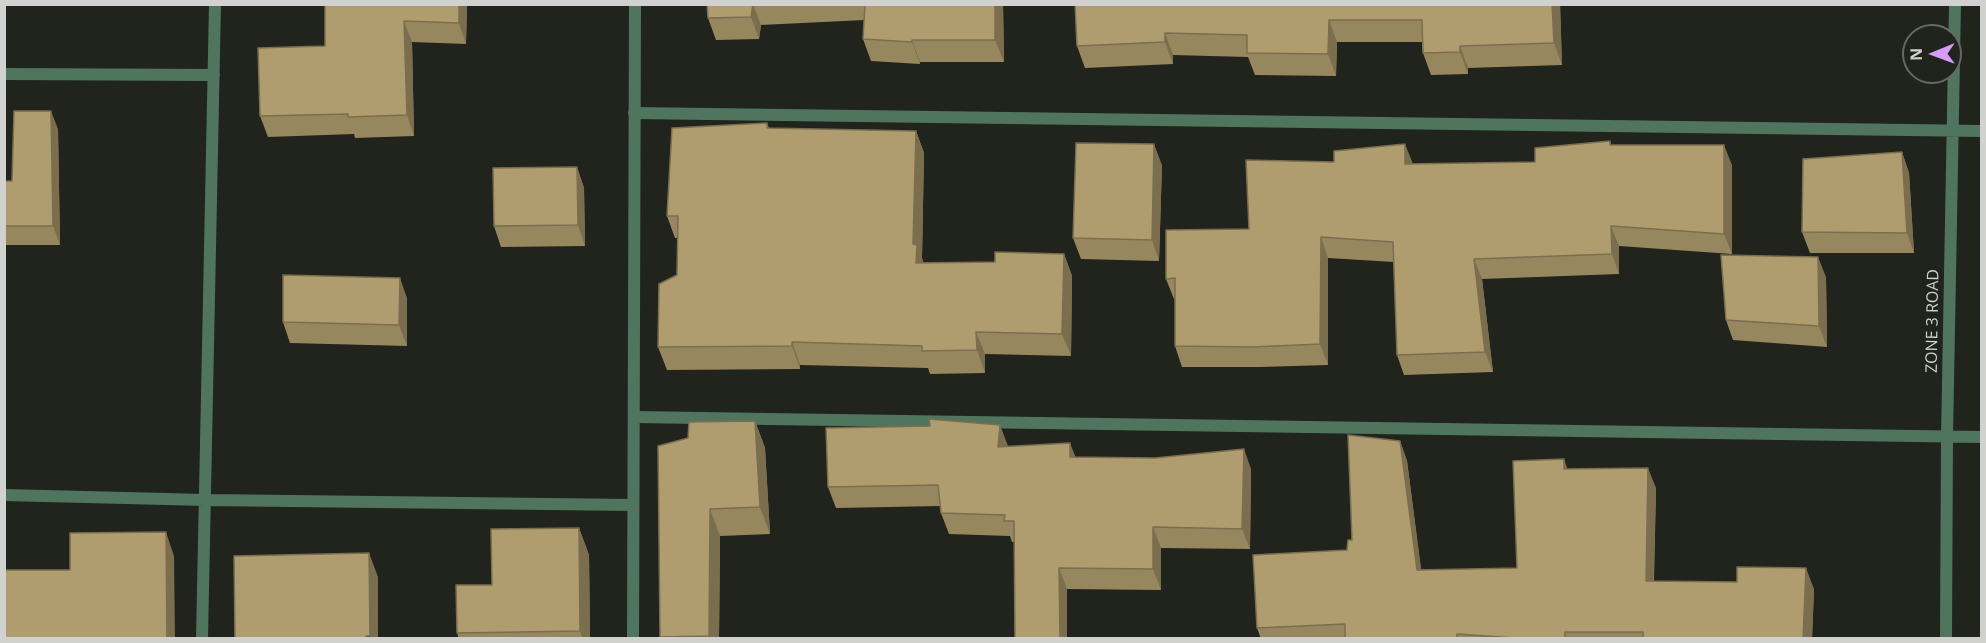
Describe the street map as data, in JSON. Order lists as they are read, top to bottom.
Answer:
{
  "streets": {
    "street": ["ZONE 3 ROAD"]
  },
  "north": "left"
}
